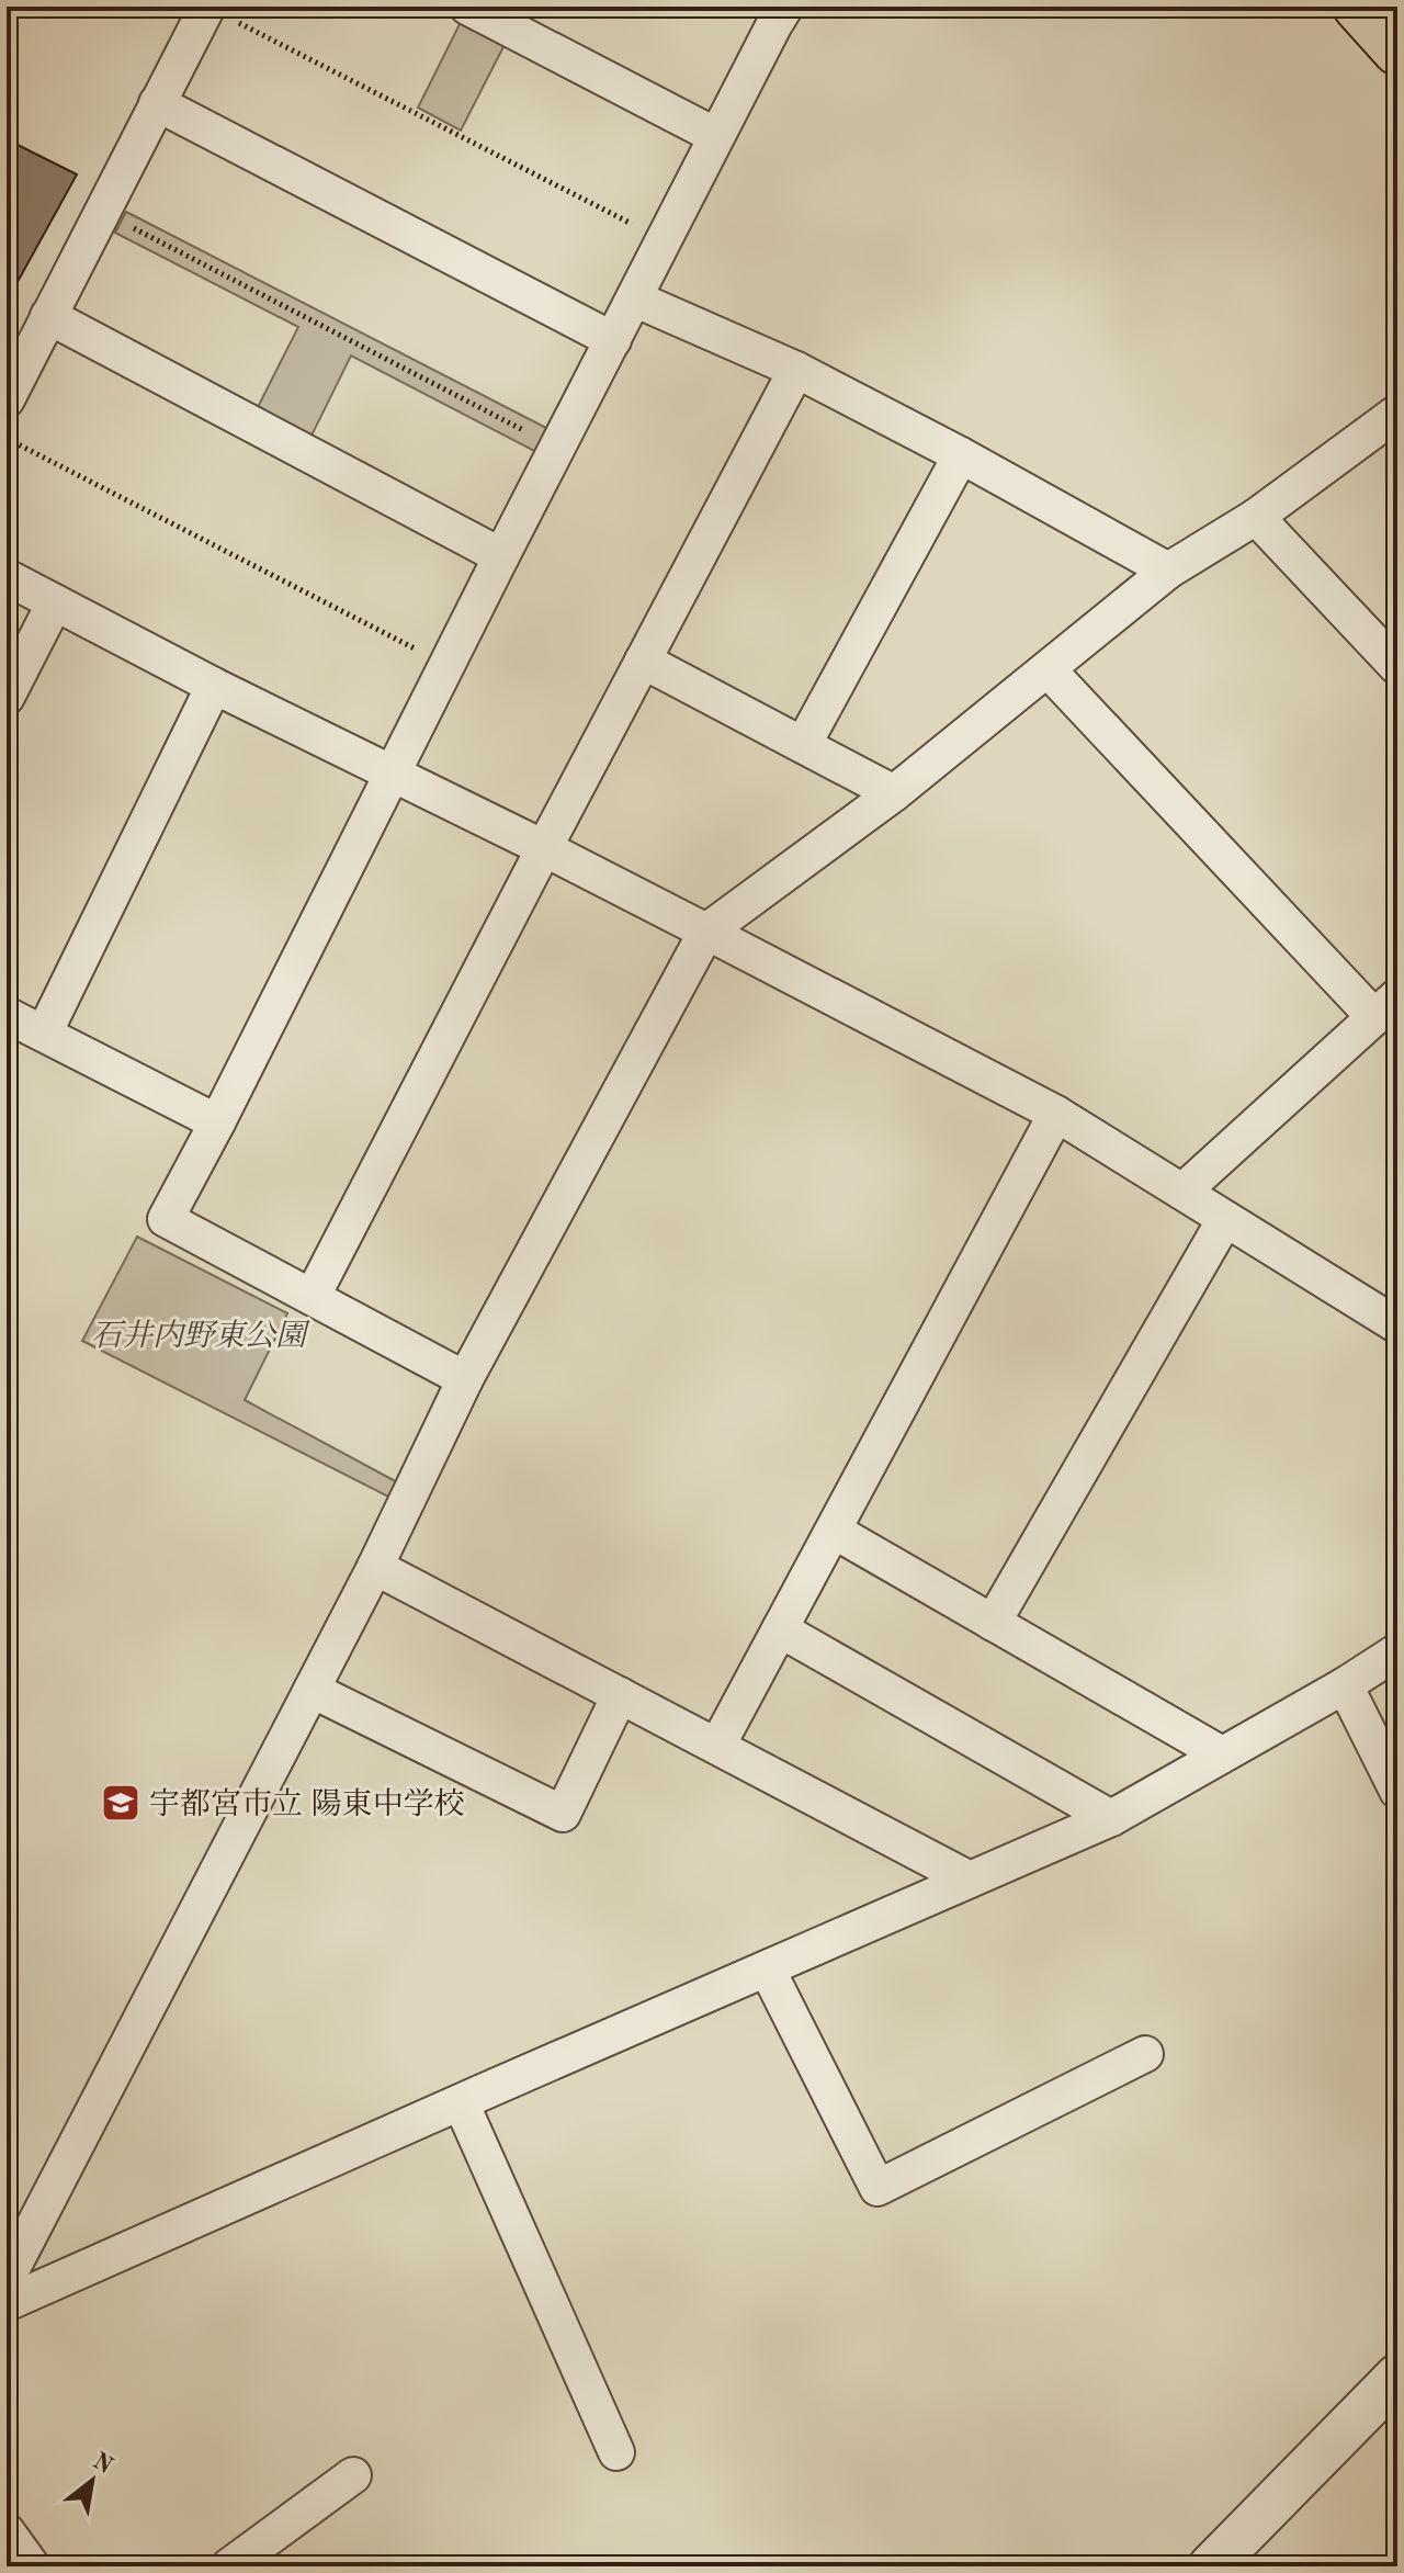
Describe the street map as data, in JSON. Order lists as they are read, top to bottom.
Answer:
{
  "parks": ["石井内野東公園"],
  "places": {
    "school or university": ["宇都宮市立 陽東中学校"]
  },
  "north": "top right"
}
